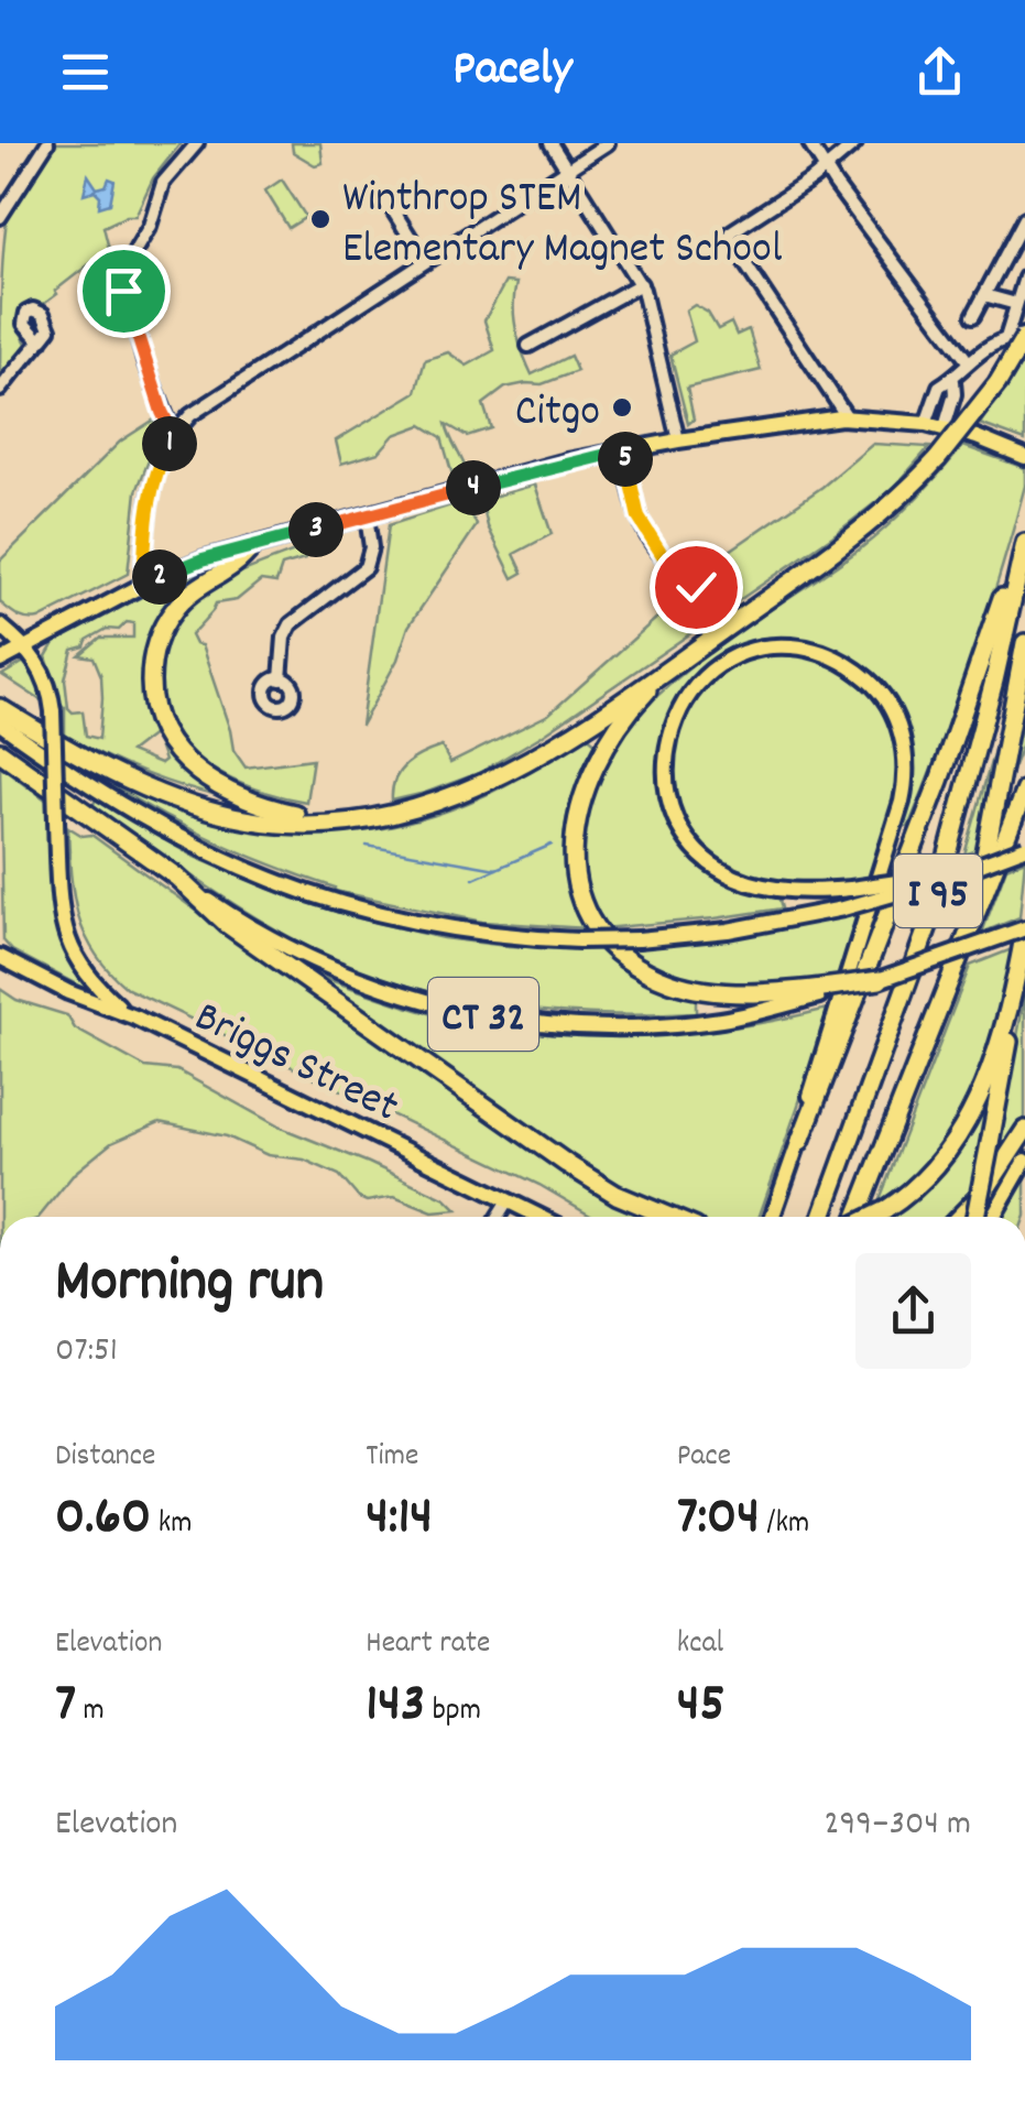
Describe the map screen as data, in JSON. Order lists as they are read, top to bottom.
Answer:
{
  "streets": {
    "highway": ["I 95", "CT 32"],
    "main road": ["Briggs Street"]
  },
  "places": ["Winthrop STEM Elementary Magnet School", "Citgo"],
  "page": {
    "header": "Pacely",
    "pins": [
      "1",
      "5",
      "4",
      "3",
      "2"
    ],
    "heading": ["Morning run", "07:51"],
    "stats": [
      ["Distance", "0.60 km"],
      ["Time", "4:14"],
      ["Pace", "7:04 /km"],
      ["Elevation", "7 m"],
      ["Heart rate", "143 bpm"],
      ["kcal", "45"]
    ],
    "chart": ["Elevation", "299–304 m"]
  }
}
